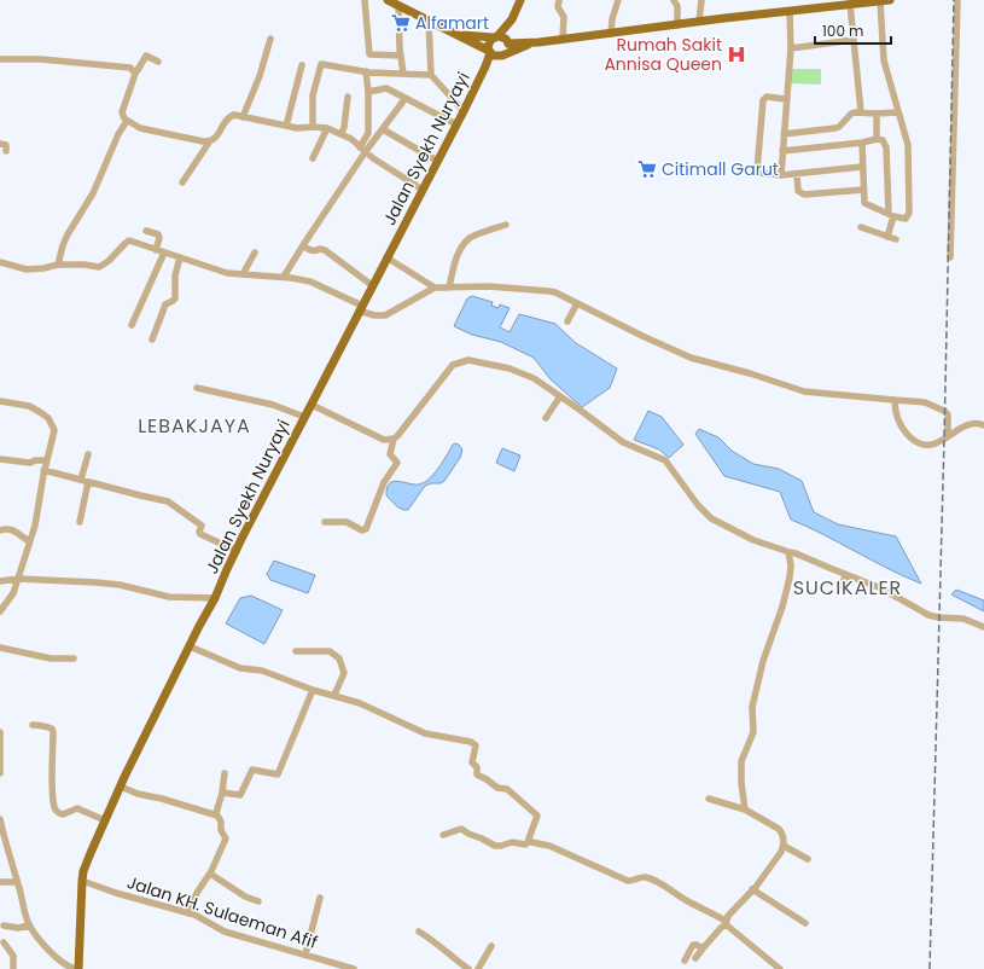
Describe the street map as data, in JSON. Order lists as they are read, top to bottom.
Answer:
{
  "streets": {
    "main road": ["Jalan Syekh Nuryayi"],
    "street": ["Jalan KH. Sulaeman Afif"]
  },
  "crossings": [
    ["Jalan Syekh Nuryayi", "Jalan KH. Sulaeman Afif"]
  ],
  "districts": ["LEBAKJAYA", "SUCIKALER"],
  "places": {
    "supermarket": ["Alfamart", "Citimall Garut"],
    "hospital": ["Rumah Sakit Annisa Queen"]
  },
  "scale_bar": "100 m"
}
